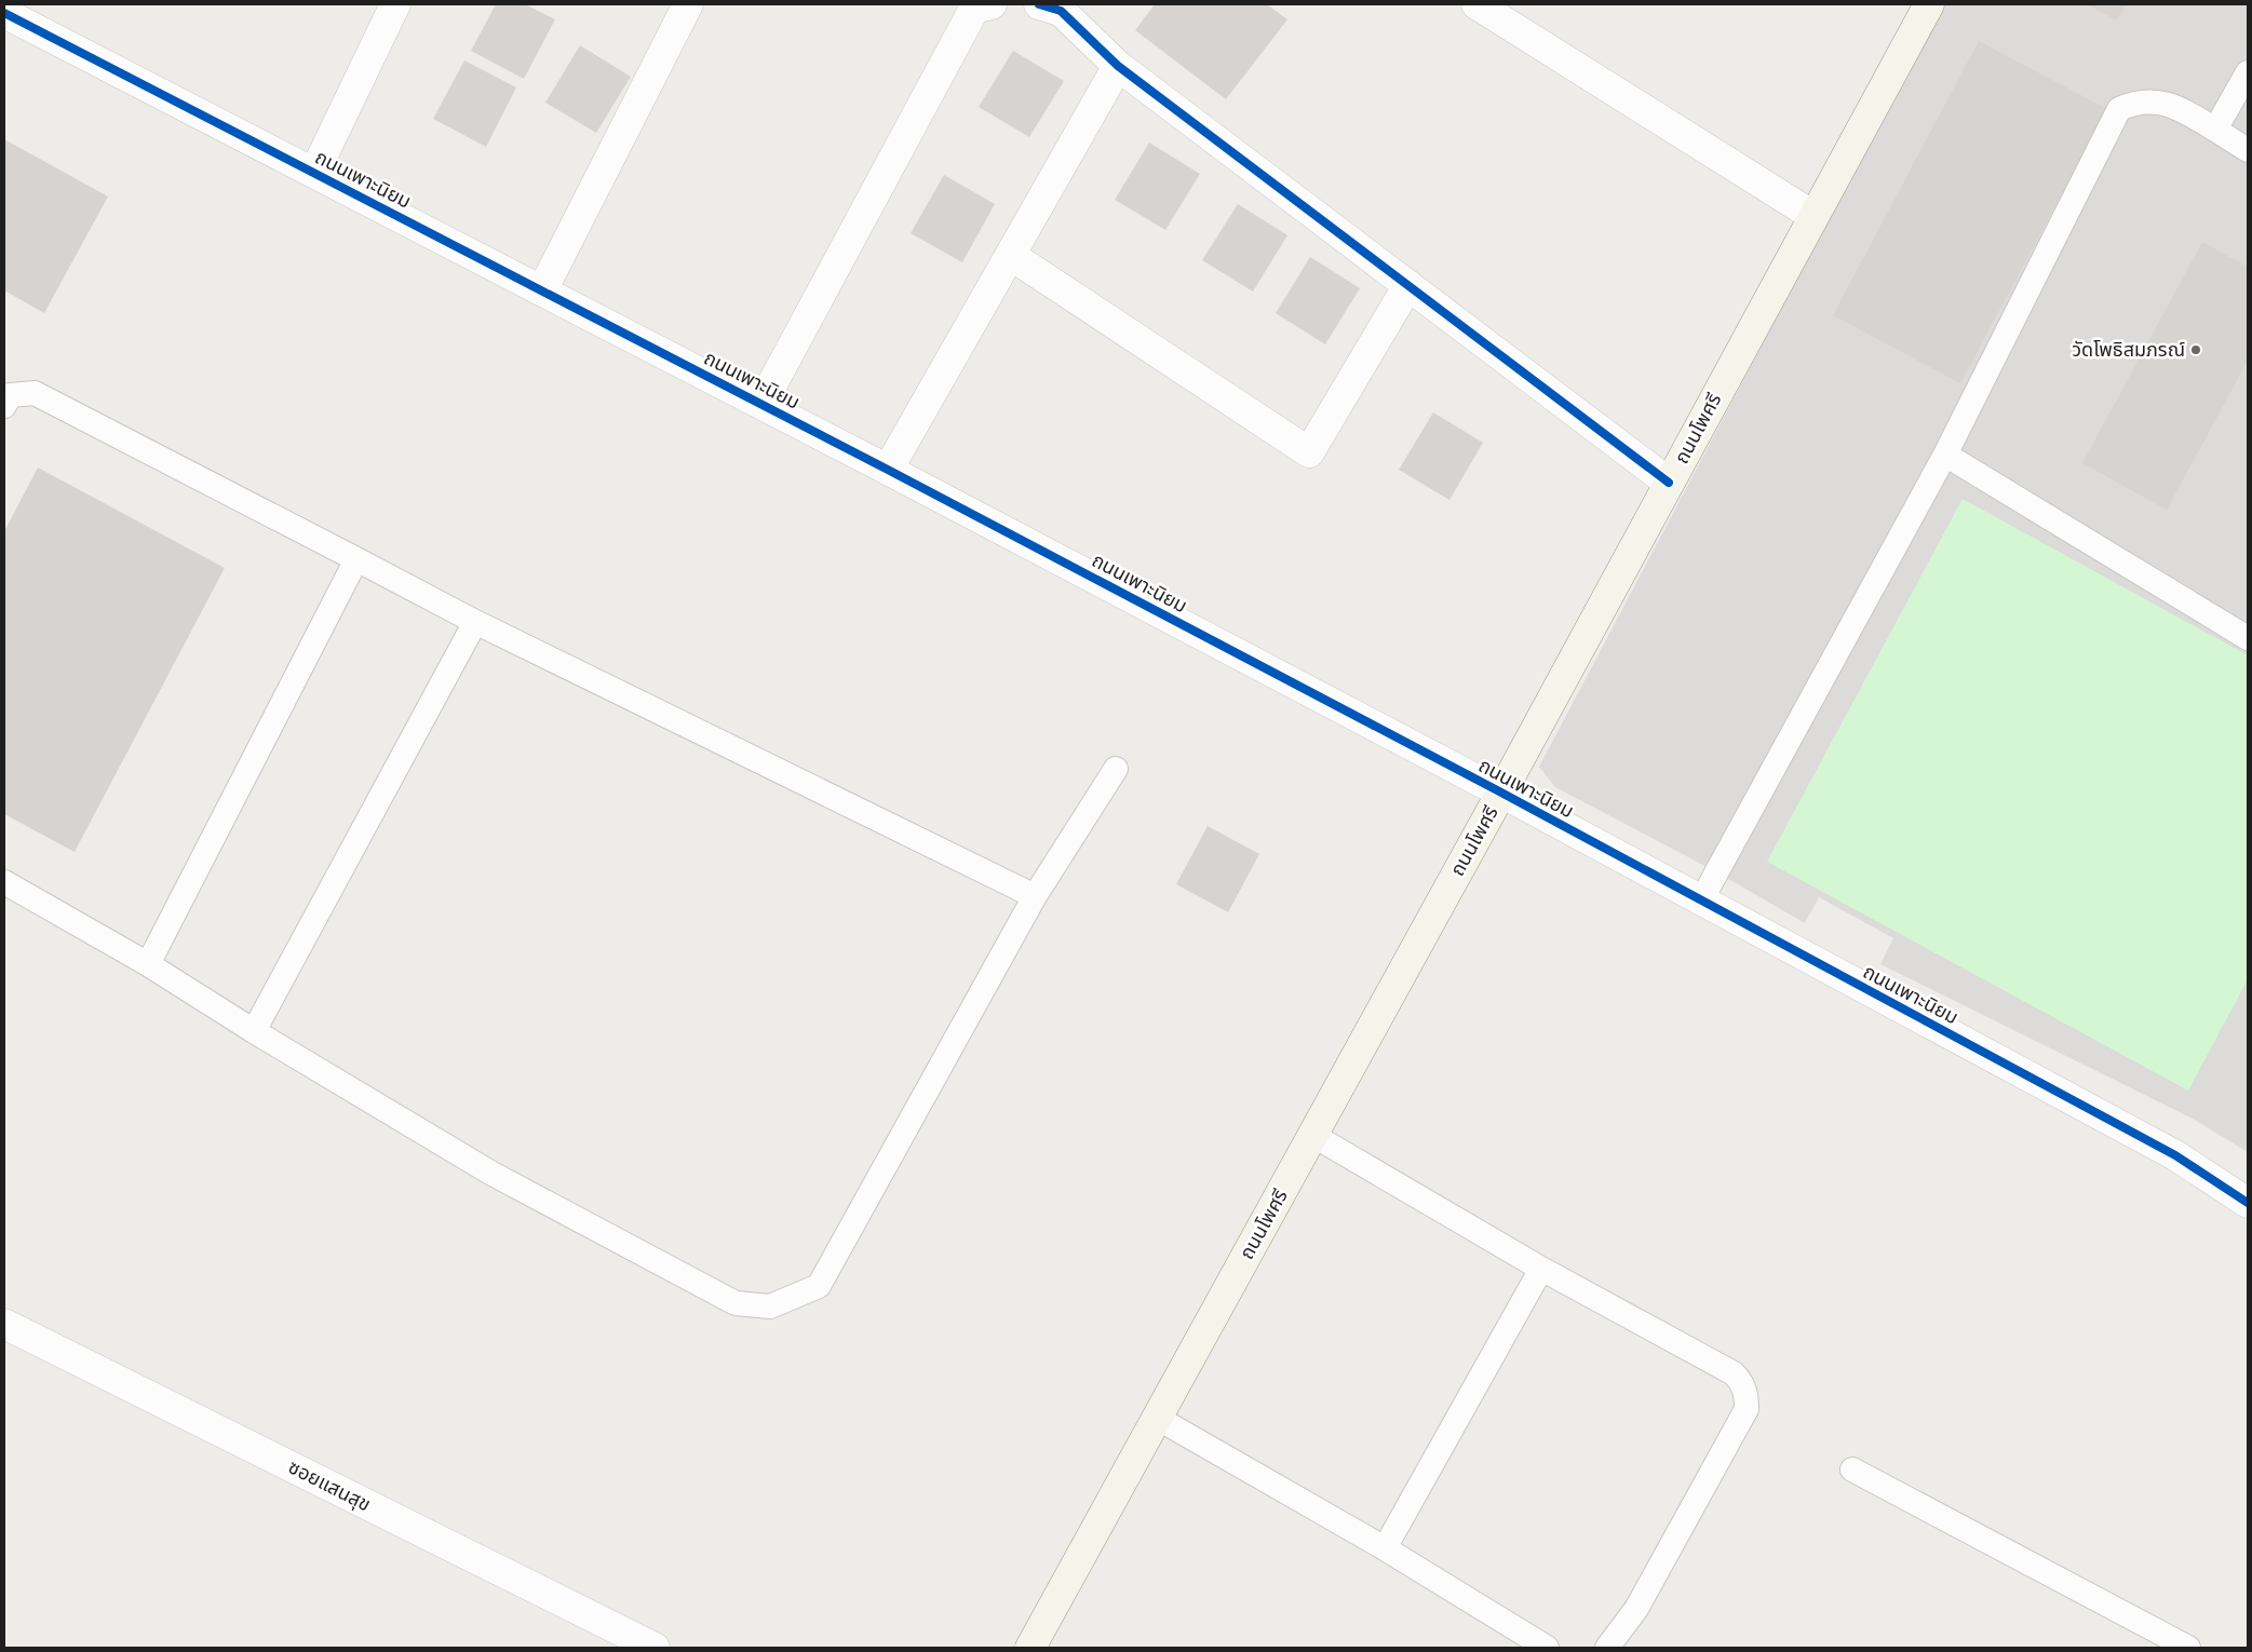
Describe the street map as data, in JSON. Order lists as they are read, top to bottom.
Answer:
{
  "streets": {
    "main road": ["ถนนโพศรี"],
    "street": ["ถนนเพาะนิยม", "ซอยแสนสุข"]
  },
  "crossings": [
    ["ถนนเพาะนิยม", "ถนนโพศรี"]
  ],
  "places": ["วัดโพธิสมภรณ์"]
}
